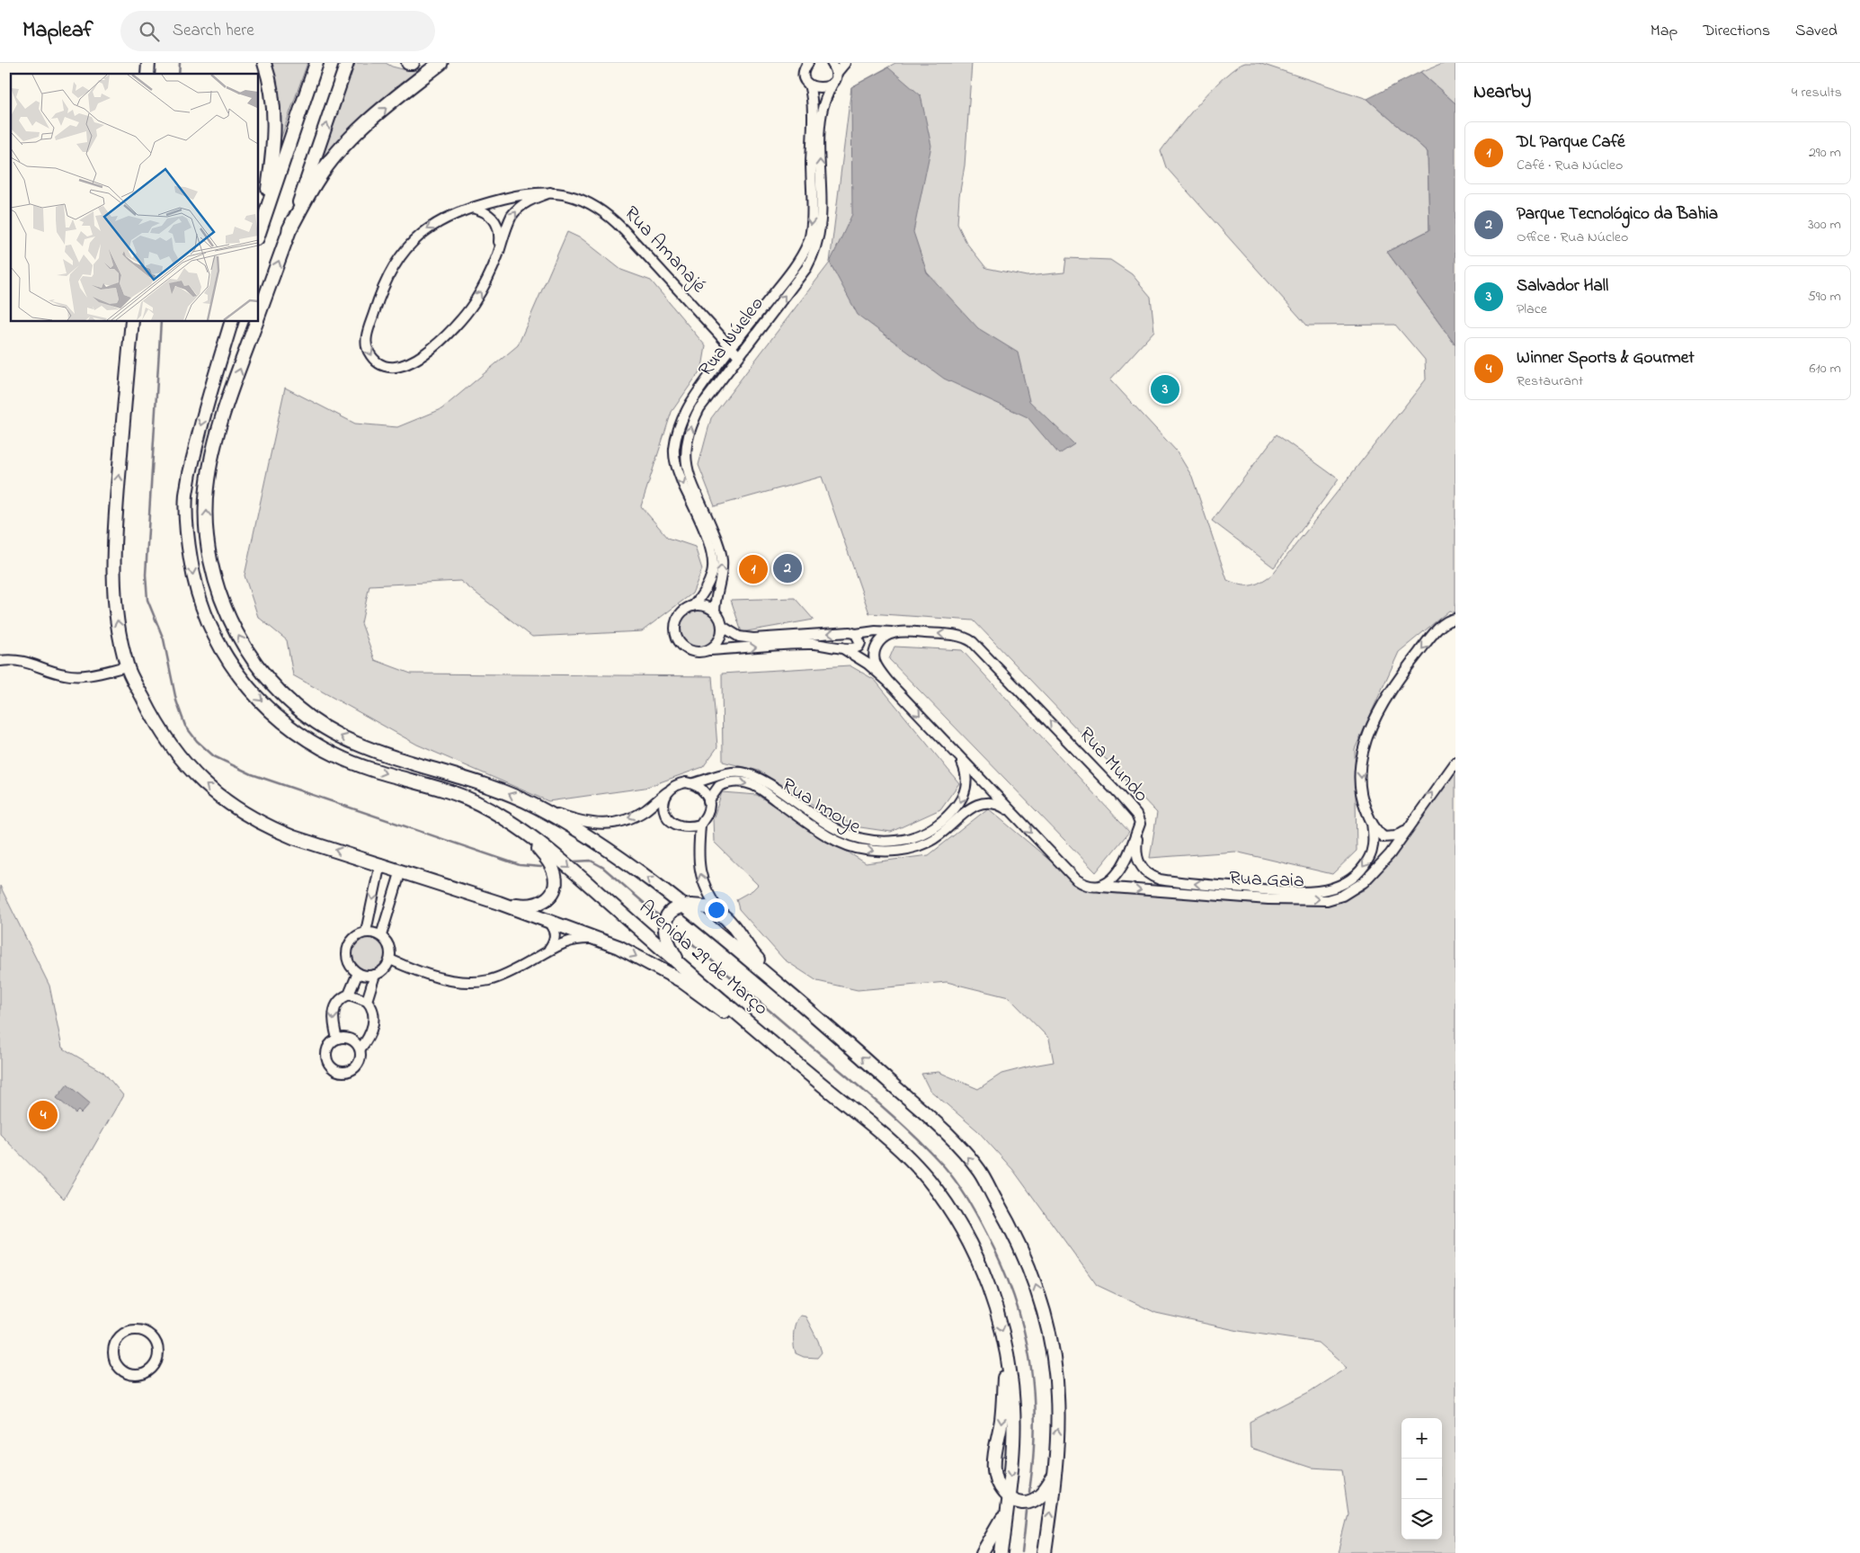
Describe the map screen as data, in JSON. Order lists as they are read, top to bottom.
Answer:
{
  "streets": {
    "main road": ["Avenida 29 de Março"],
    "street": [
      "Rua Amanajé",
      "Rua Núcleo",
      "Rua Mundo",
      "Rua Imoye",
      "Rua Gaia"
    ]
  },
  "crossings": [
    ["Rua Amanajé", "Rua Núcleo"],
    ["Rua Núcleo", "Rua Mundo"],
    ["Rua Mundo", "Rua Gaia"]
  ],
  "one_way": ["Rua Mundo"],
  "page": {
    "header": "Mapleaf",
    "search": "Search here",
    "nav": ["Map", "Directions", "Saved"],
    "heading": ["Nearby", "4 results"],
    "list": [
      {
        "mark": "1",
        "name": "DL Parque Café",
        "note": "Café · Rua Núcleo",
        "value": "290 m"
      },
      {
        "mark": "2",
        "name": "Parque Tecnológico da Bahia",
        "note": "Office · Rua Núcleo",
        "value": "300 m"
      },
      {
        "mark": "3",
        "name": "Salvador Hall",
        "note": "Place",
        "value": "590 m"
      },
      {
        "mark": "4",
        "name": "Winner Sports & Gourmet",
        "note": "Restaurant",
        "value": "610 m"
      }
    ],
    "pins": [
      "3",
      "2",
      "1",
      "4"
    ],
    "map_buttons": ["+", "−"]
  }
}
